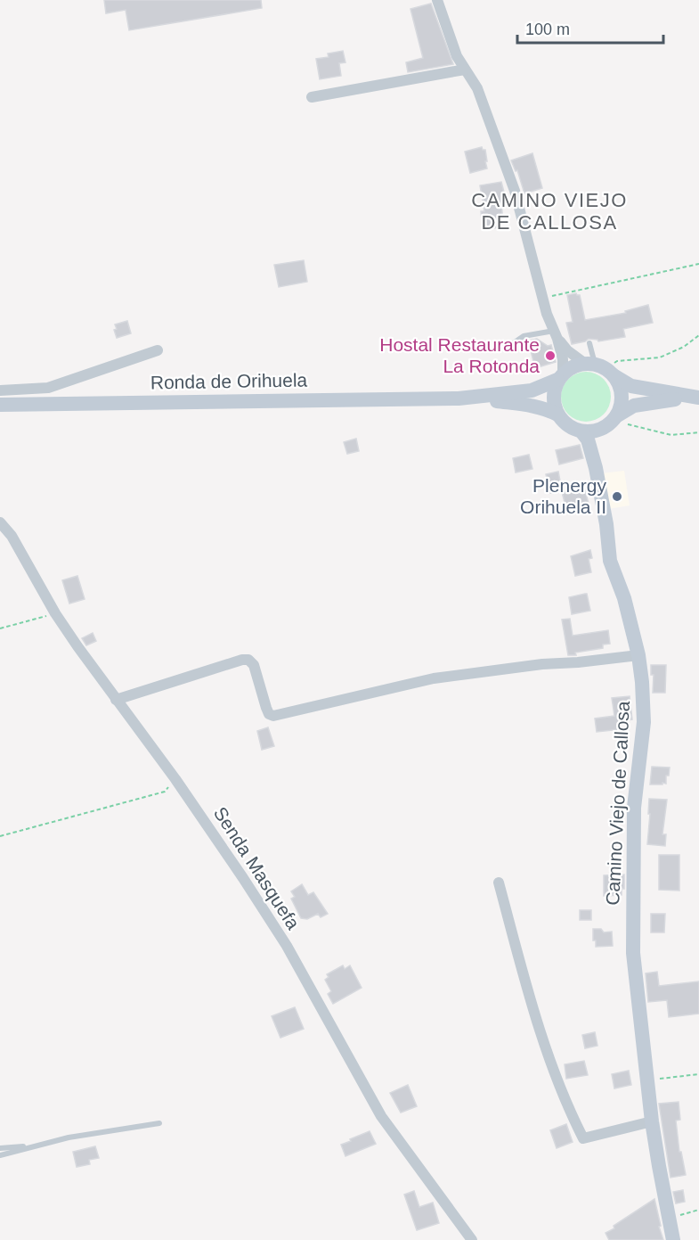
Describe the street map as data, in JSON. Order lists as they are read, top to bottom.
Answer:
{
  "streets": {
    "main road": ["Ronda de Orihuela", "Camino Viejo de Callosa"],
    "street": ["Senda Masquefa"]
  },
  "crossings": [
    ["Ronda de Orihuela", "Camino Viejo de Callosa"]
  ],
  "districts": ["CAMINO VIEJO DE CALLOSA"],
  "places": ["Hostal Restaurante La Rotonda", "Plenergy Orihuela II"],
  "scale_bar": "100 m"
}
